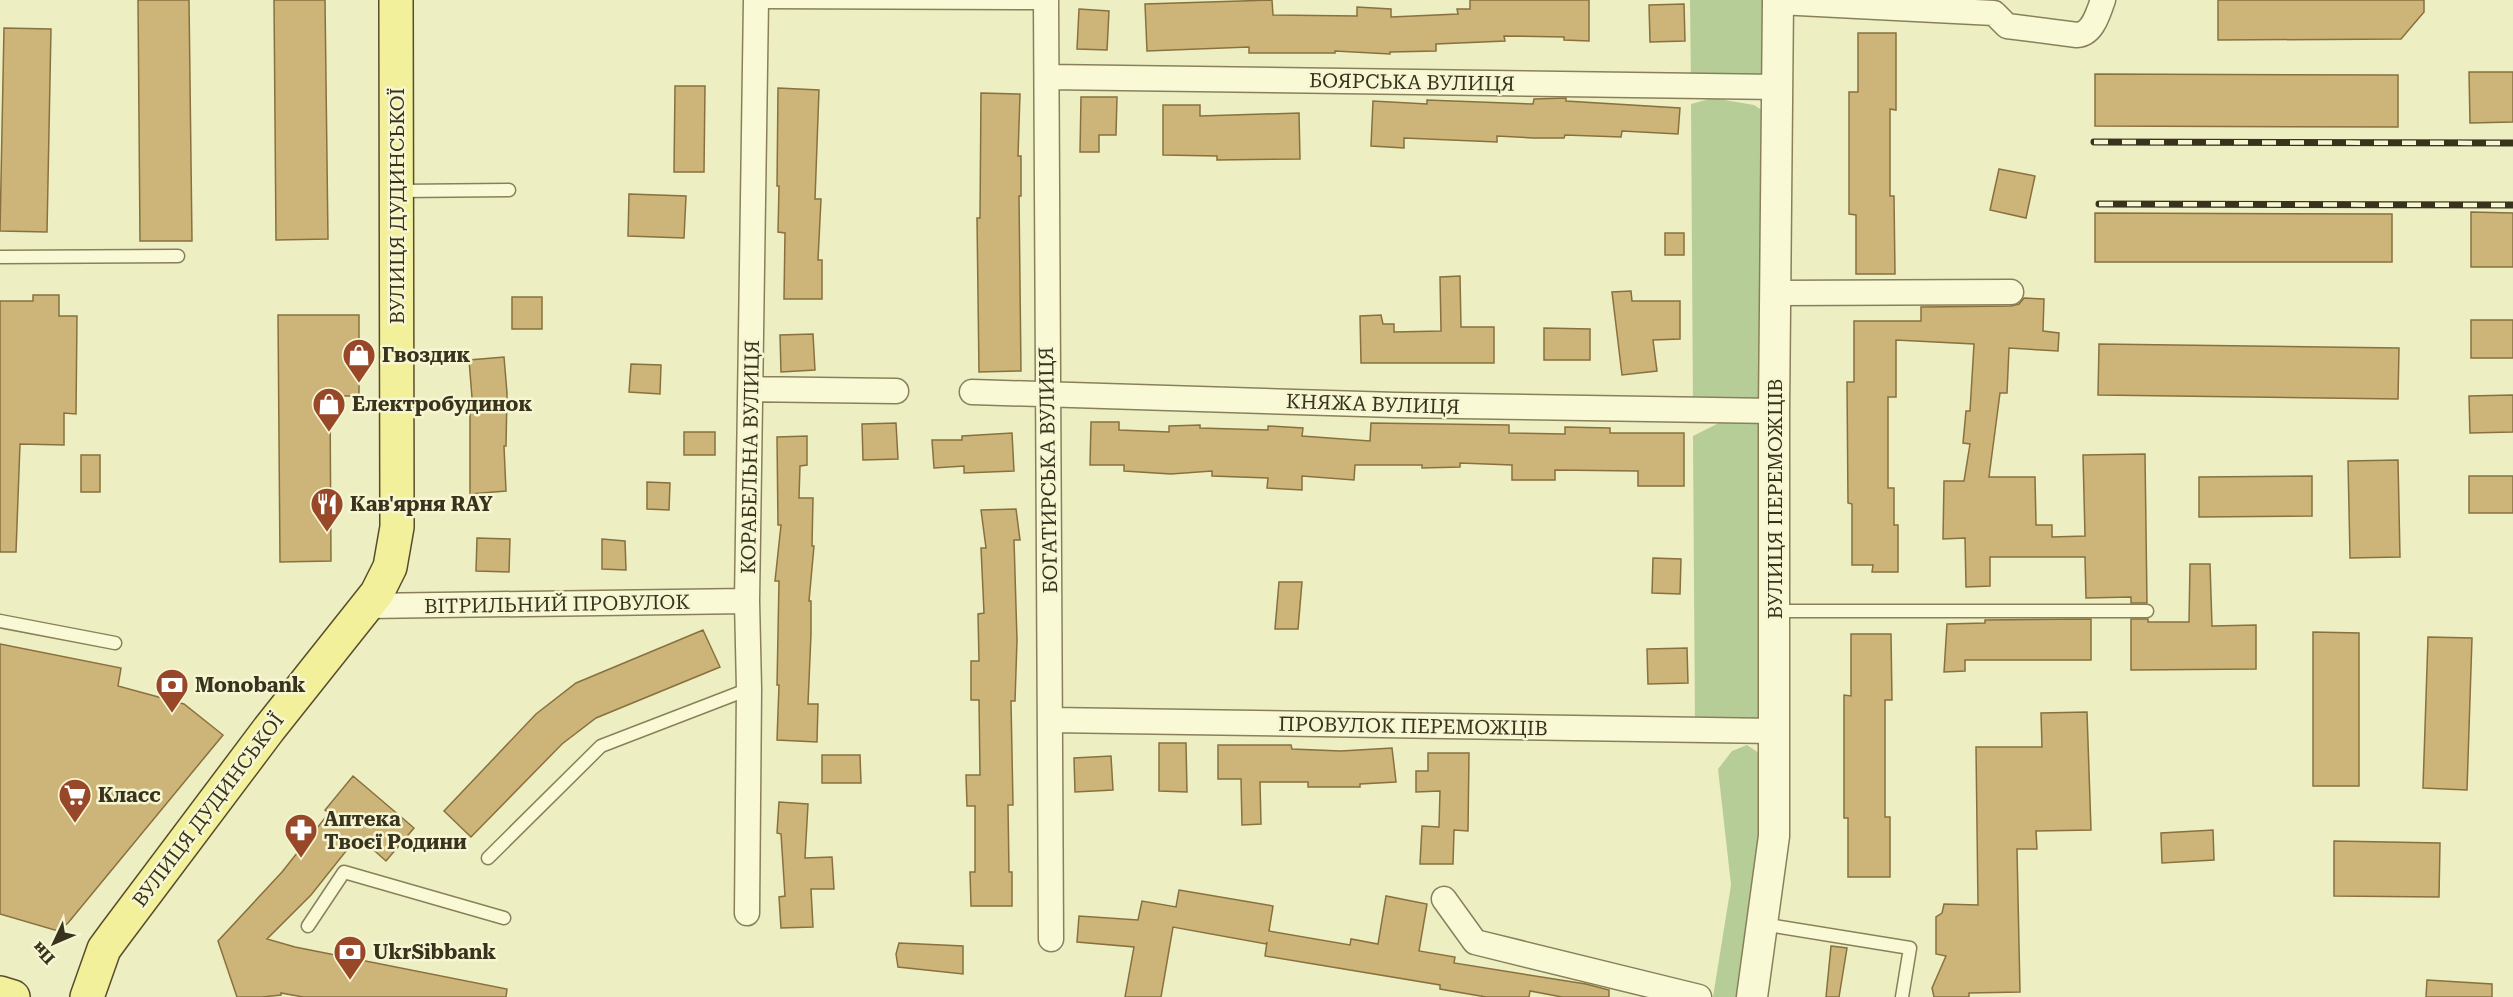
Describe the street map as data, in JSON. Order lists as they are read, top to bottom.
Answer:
{
  "streets": {
    "main road": ["ВУЛИЦЯ ДУДИНСЬКОЇ"],
    "street": [
      "БОЯРСЬКА ВУЛИЦЯ",
      "КНЯЖА ВУЛИЦЯ",
      "КОРАБЕЛЬНА ВУЛИЦЯ",
      "БОГАТИРСЬКА ВУЛИЦЯ",
      "ВУЛИЦЯ ПЕРЕМОЖЦІВ",
      "ВІТРИЛЬНИЙ ПРОВУЛОК",
      "ПРОВУЛОК ПЕРЕМОЖЦІВ"
    ]
  },
  "crossings": [
    ["БОЯРСЬКА ВУЛИЦЯ", "БОГАТИРСЬКА ВУЛИЦЯ"],
    ["БОЯРСЬКА ВУЛИЦЯ", "ВУЛИЦЯ ПЕРЕМОЖЦІВ"],
    ["ВУЛИЦЯ ДУДИНСЬКОЇ", "ВІТРИЛЬНИЙ ПРОВУЛОК"],
    ["КНЯЖА ВУЛИЦЯ", "БОГАТИРСЬКА ВУЛИЦЯ"],
    ["КНЯЖА ВУЛИЦЯ", "ВУЛИЦЯ ПЕРЕМОЖЦІВ"],
    ["КОРАБЕЛЬНА ВУЛИЦЯ", "ВІТРИЛЬНИЙ ПРОВУЛОК"],
    ["БОГАТИРСЬКА ВУЛИЦЯ", "ПРОВУЛОК ПЕРЕМОЖЦІВ"],
    ["ВУЛИЦЯ ПЕРЕМОЖЦІВ", "ПРОВУЛОК ПЕРЕМОЖЦІВ"]
  ],
  "places": {
    "shop": ["Гвоздик", "Електробудинок"],
    "restaurant": ["Кав'ярня RAY"],
    "bank": ["Monobank", "UkrSibbank"],
    "supermarket": ["Класс"],
    "pharmacy": ["Аптека Твоєї Родини"]
  },
  "north": "bottom left"
}
